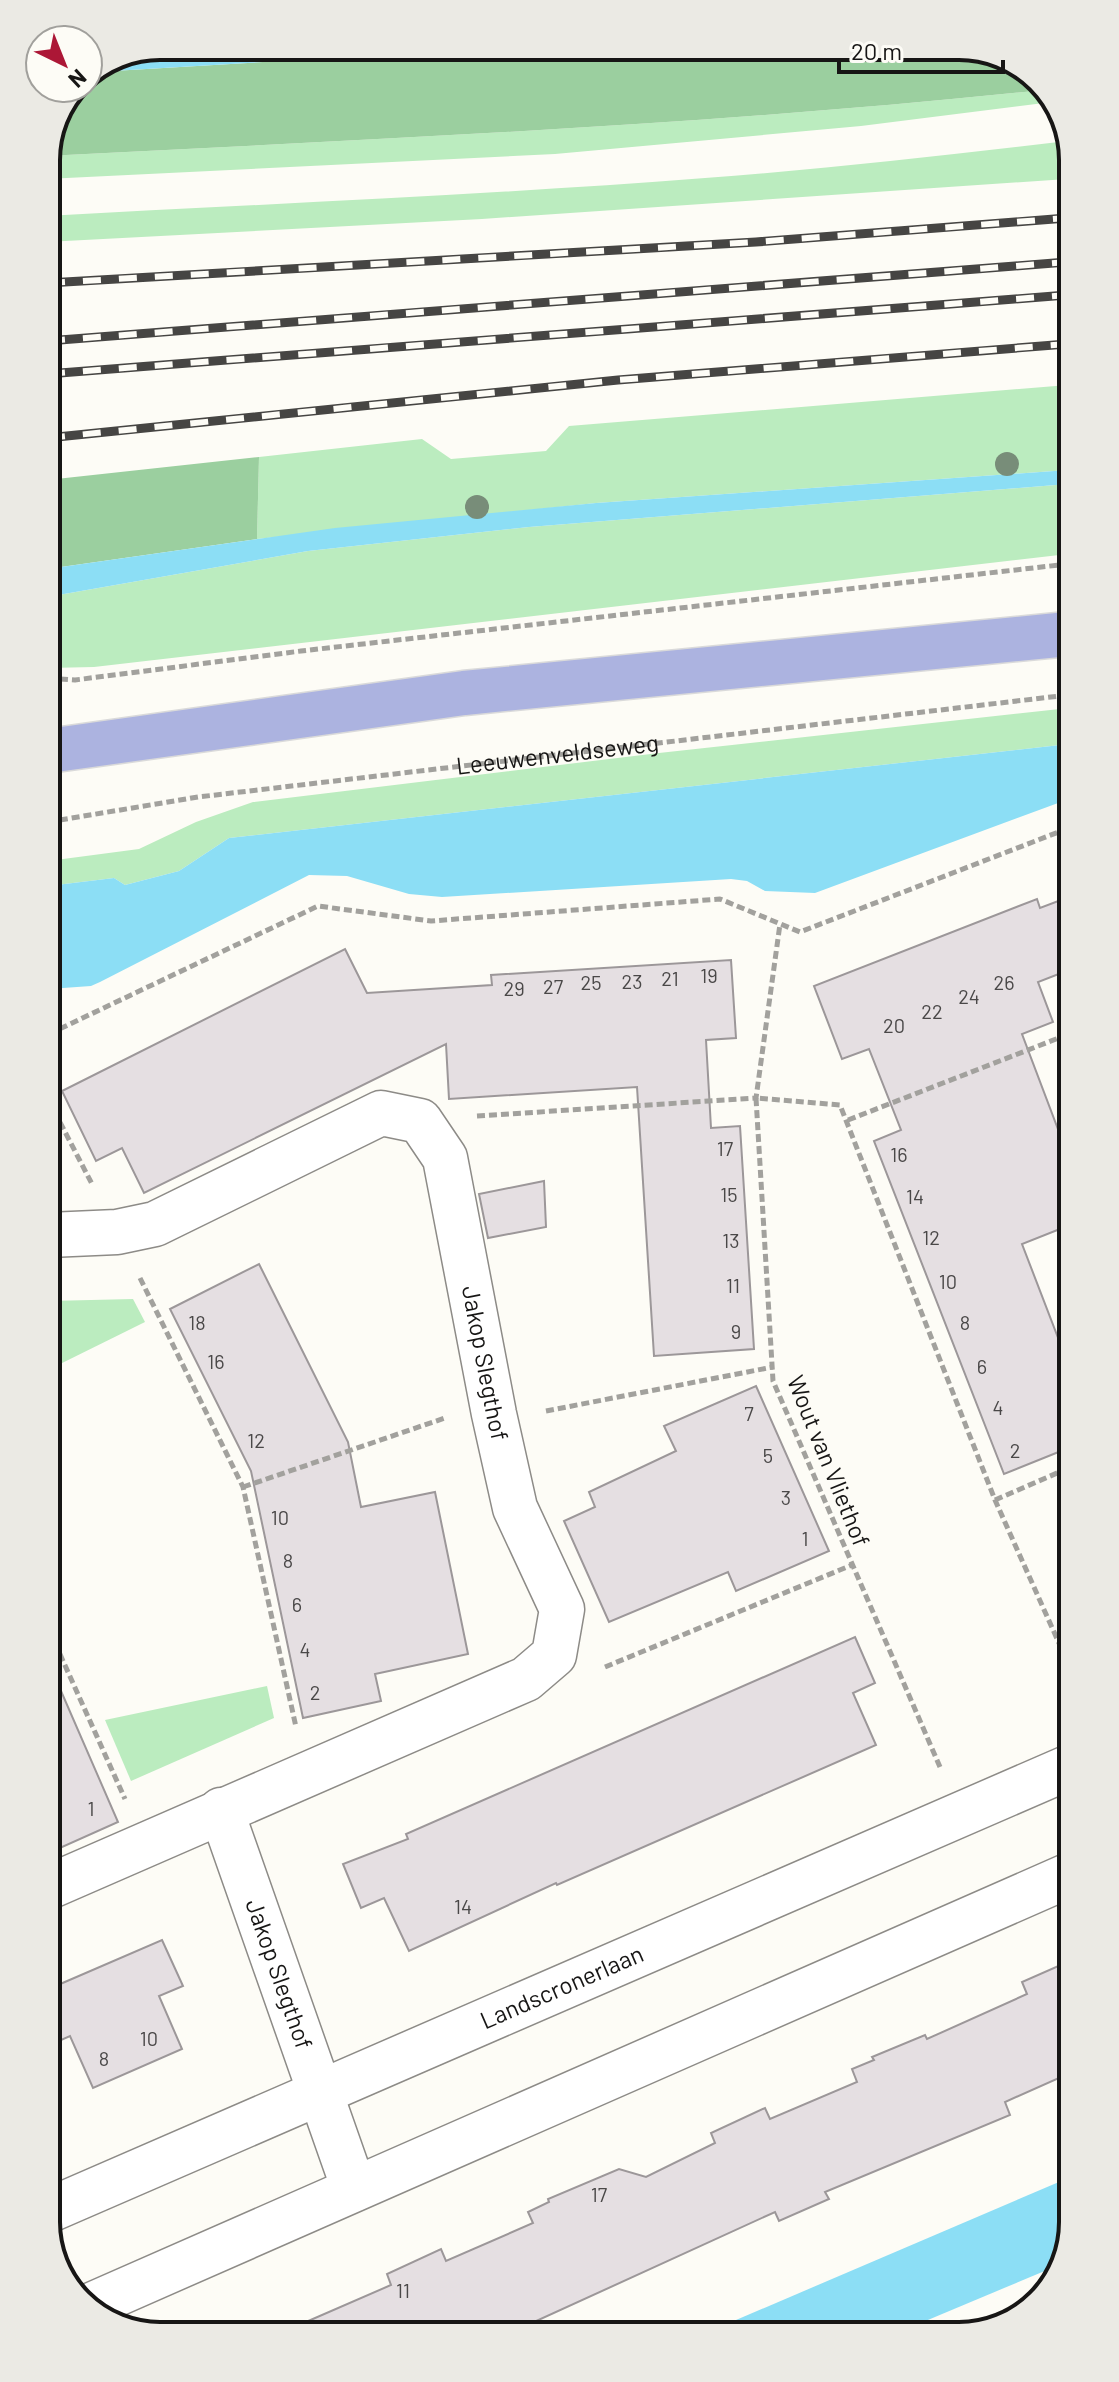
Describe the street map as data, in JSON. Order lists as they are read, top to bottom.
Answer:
{
  "streets": {
    "street": ["Jakop Slegthof", "Landscronerlaan"],
    "path": ["Leeuwenveldseweg", "Wout van Vliethof"]
  },
  "crossings": [
    ["Jakop Slegthof", "Landscronerlaan"],
    ["Wout van Vliethof", "Landscronerlaan"]
  ],
  "house_numbers": [
    "19",
    "21",
    "23",
    "25",
    "26",
    "27",
    "29",
    "24",
    "22",
    "20",
    "17",
    "16",
    "15",
    "14",
    "12",
    "13",
    "10",
    "11",
    "18",
    "8",
    "9",
    "16",
    "6",
    "4",
    "7",
    "12",
    "2",
    "5",
    "3",
    "10",
    "1",
    "8",
    "6",
    "4",
    "2",
    "1",
    "14",
    "10",
    "8",
    "17",
    "11"
  ],
  "scale_bar": "20 m",
  "north": "bottom right"
}
